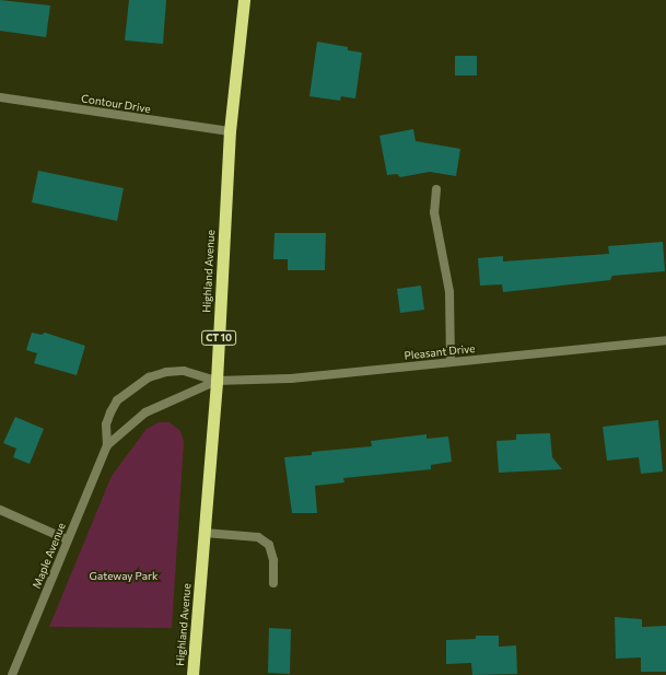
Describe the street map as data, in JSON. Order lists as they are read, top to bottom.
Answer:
{
  "streets": {
    "highway": ["Highland Avenue", "CT 10"],
    "street": ["Contour Drive", "Pleasant Drive", "Maple Avenue"]
  },
  "crossings": [
    ["Contour Drive", "Highland Avenue"],
    ["Highland Avenue", "Pleasant Drive"],
    ["Highland Avenue", "Maple Avenue"],
    ["Pleasant Drive", "Maple Avenue"]
  ],
  "parks": ["Gateway Park"]
}
